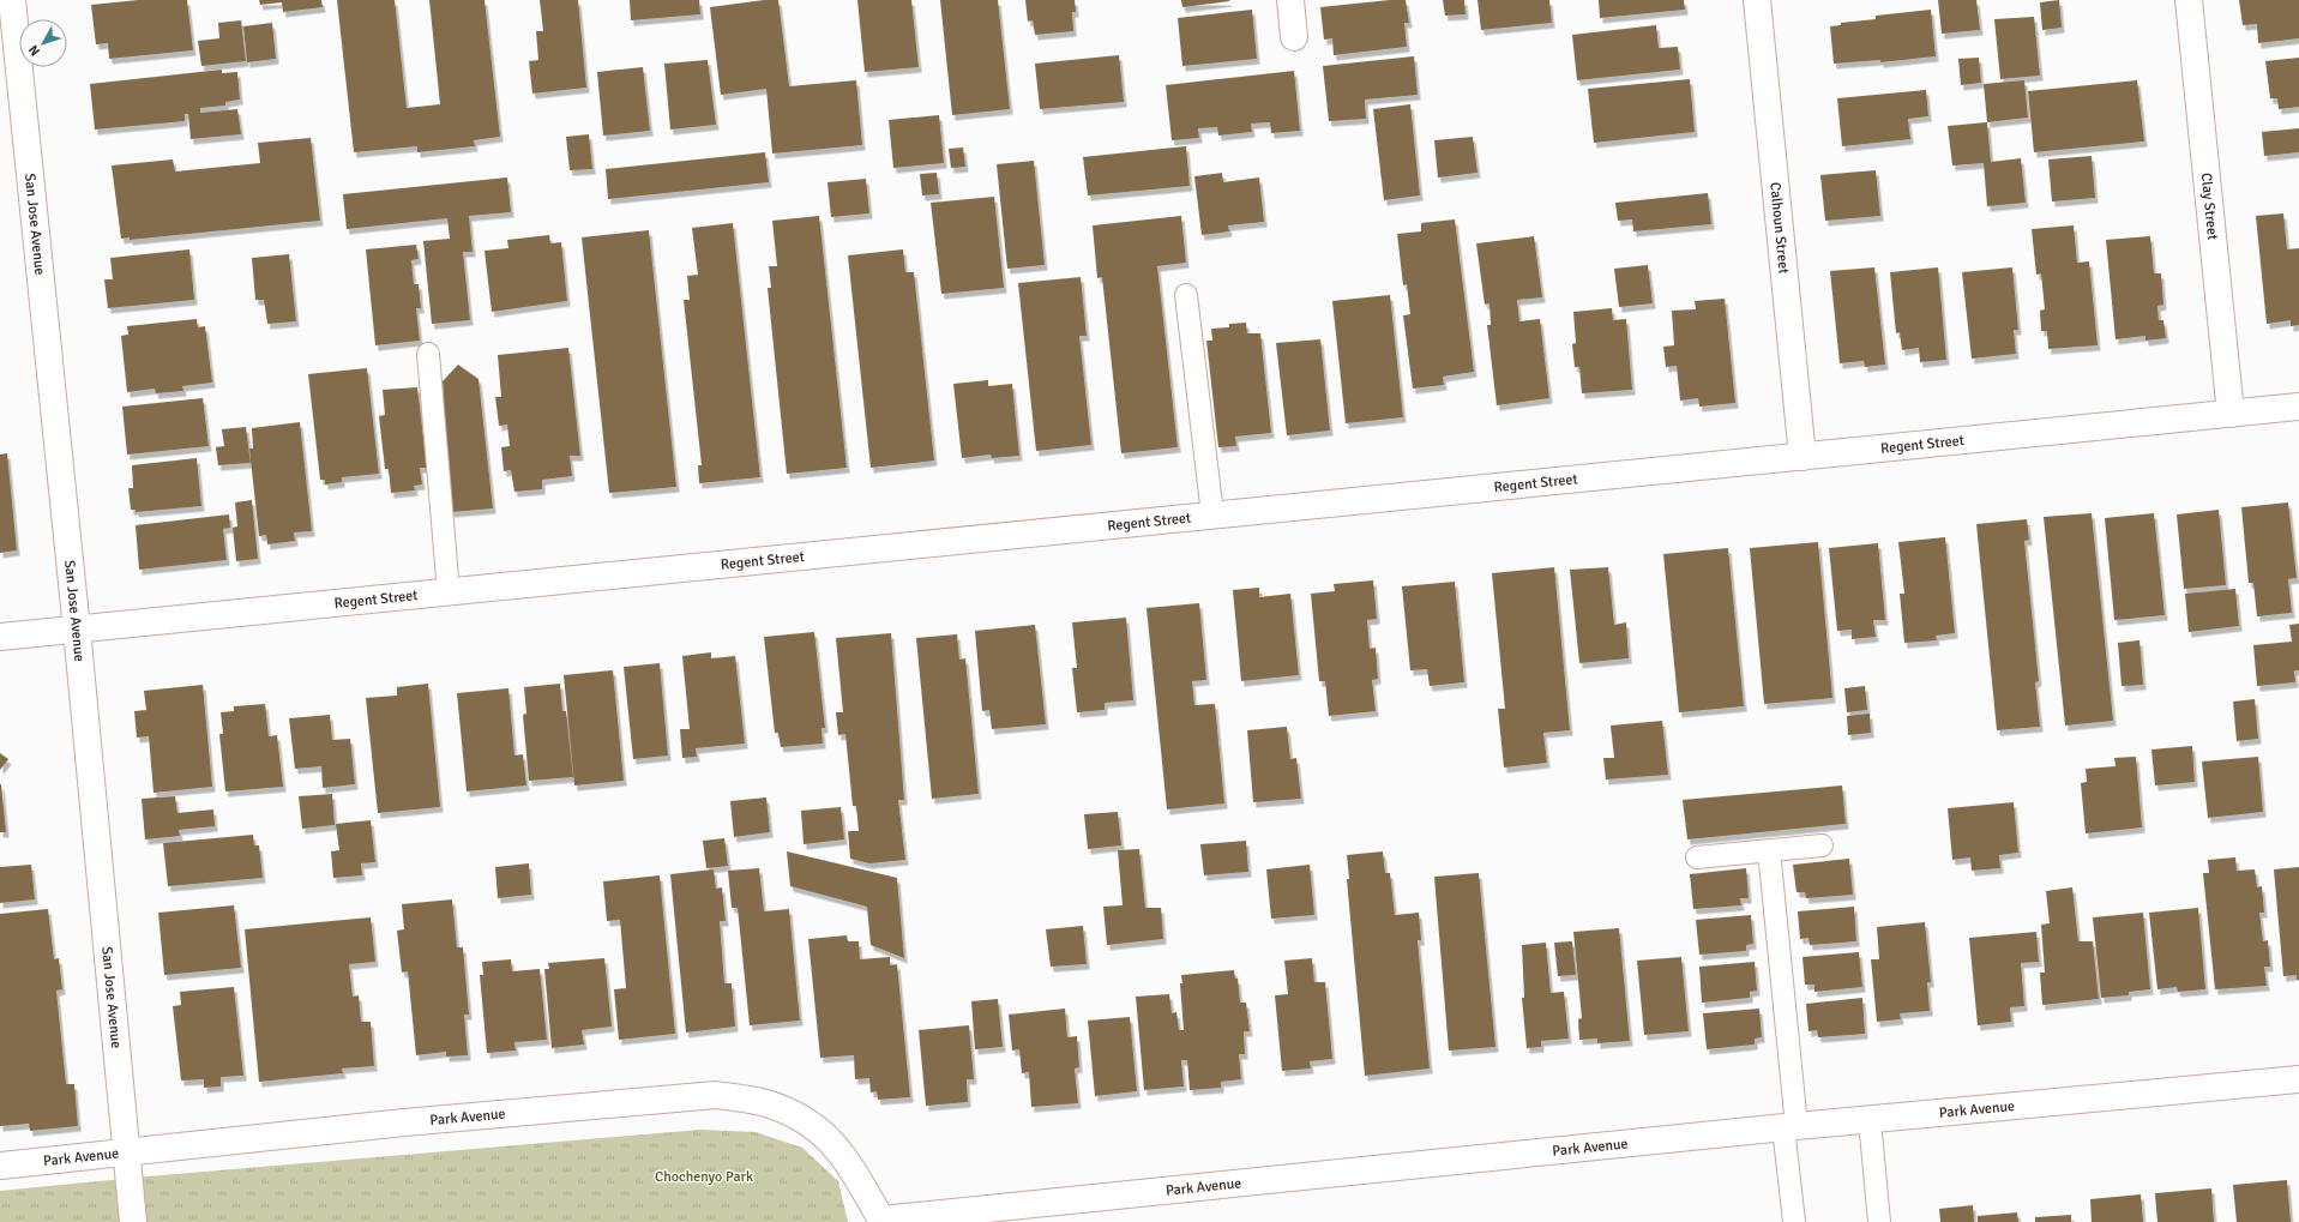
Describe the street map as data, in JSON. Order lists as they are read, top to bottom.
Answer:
{
  "streets": {
    "street": [
      "Clay Street",
      "San Jose Avenue",
      "Calhoun Street",
      "Regent Street",
      "Park Avenue"
    ]
  },
  "crossings": [
    ["Clay Street", "Regent Street"],
    ["San Jose Avenue", "Regent Street"],
    ["San Jose Avenue", "Park Avenue"],
    ["Calhoun Street", "Regent Street"]
  ],
  "parks": ["Chochenyo Park"],
  "north": "bottom left"
}
